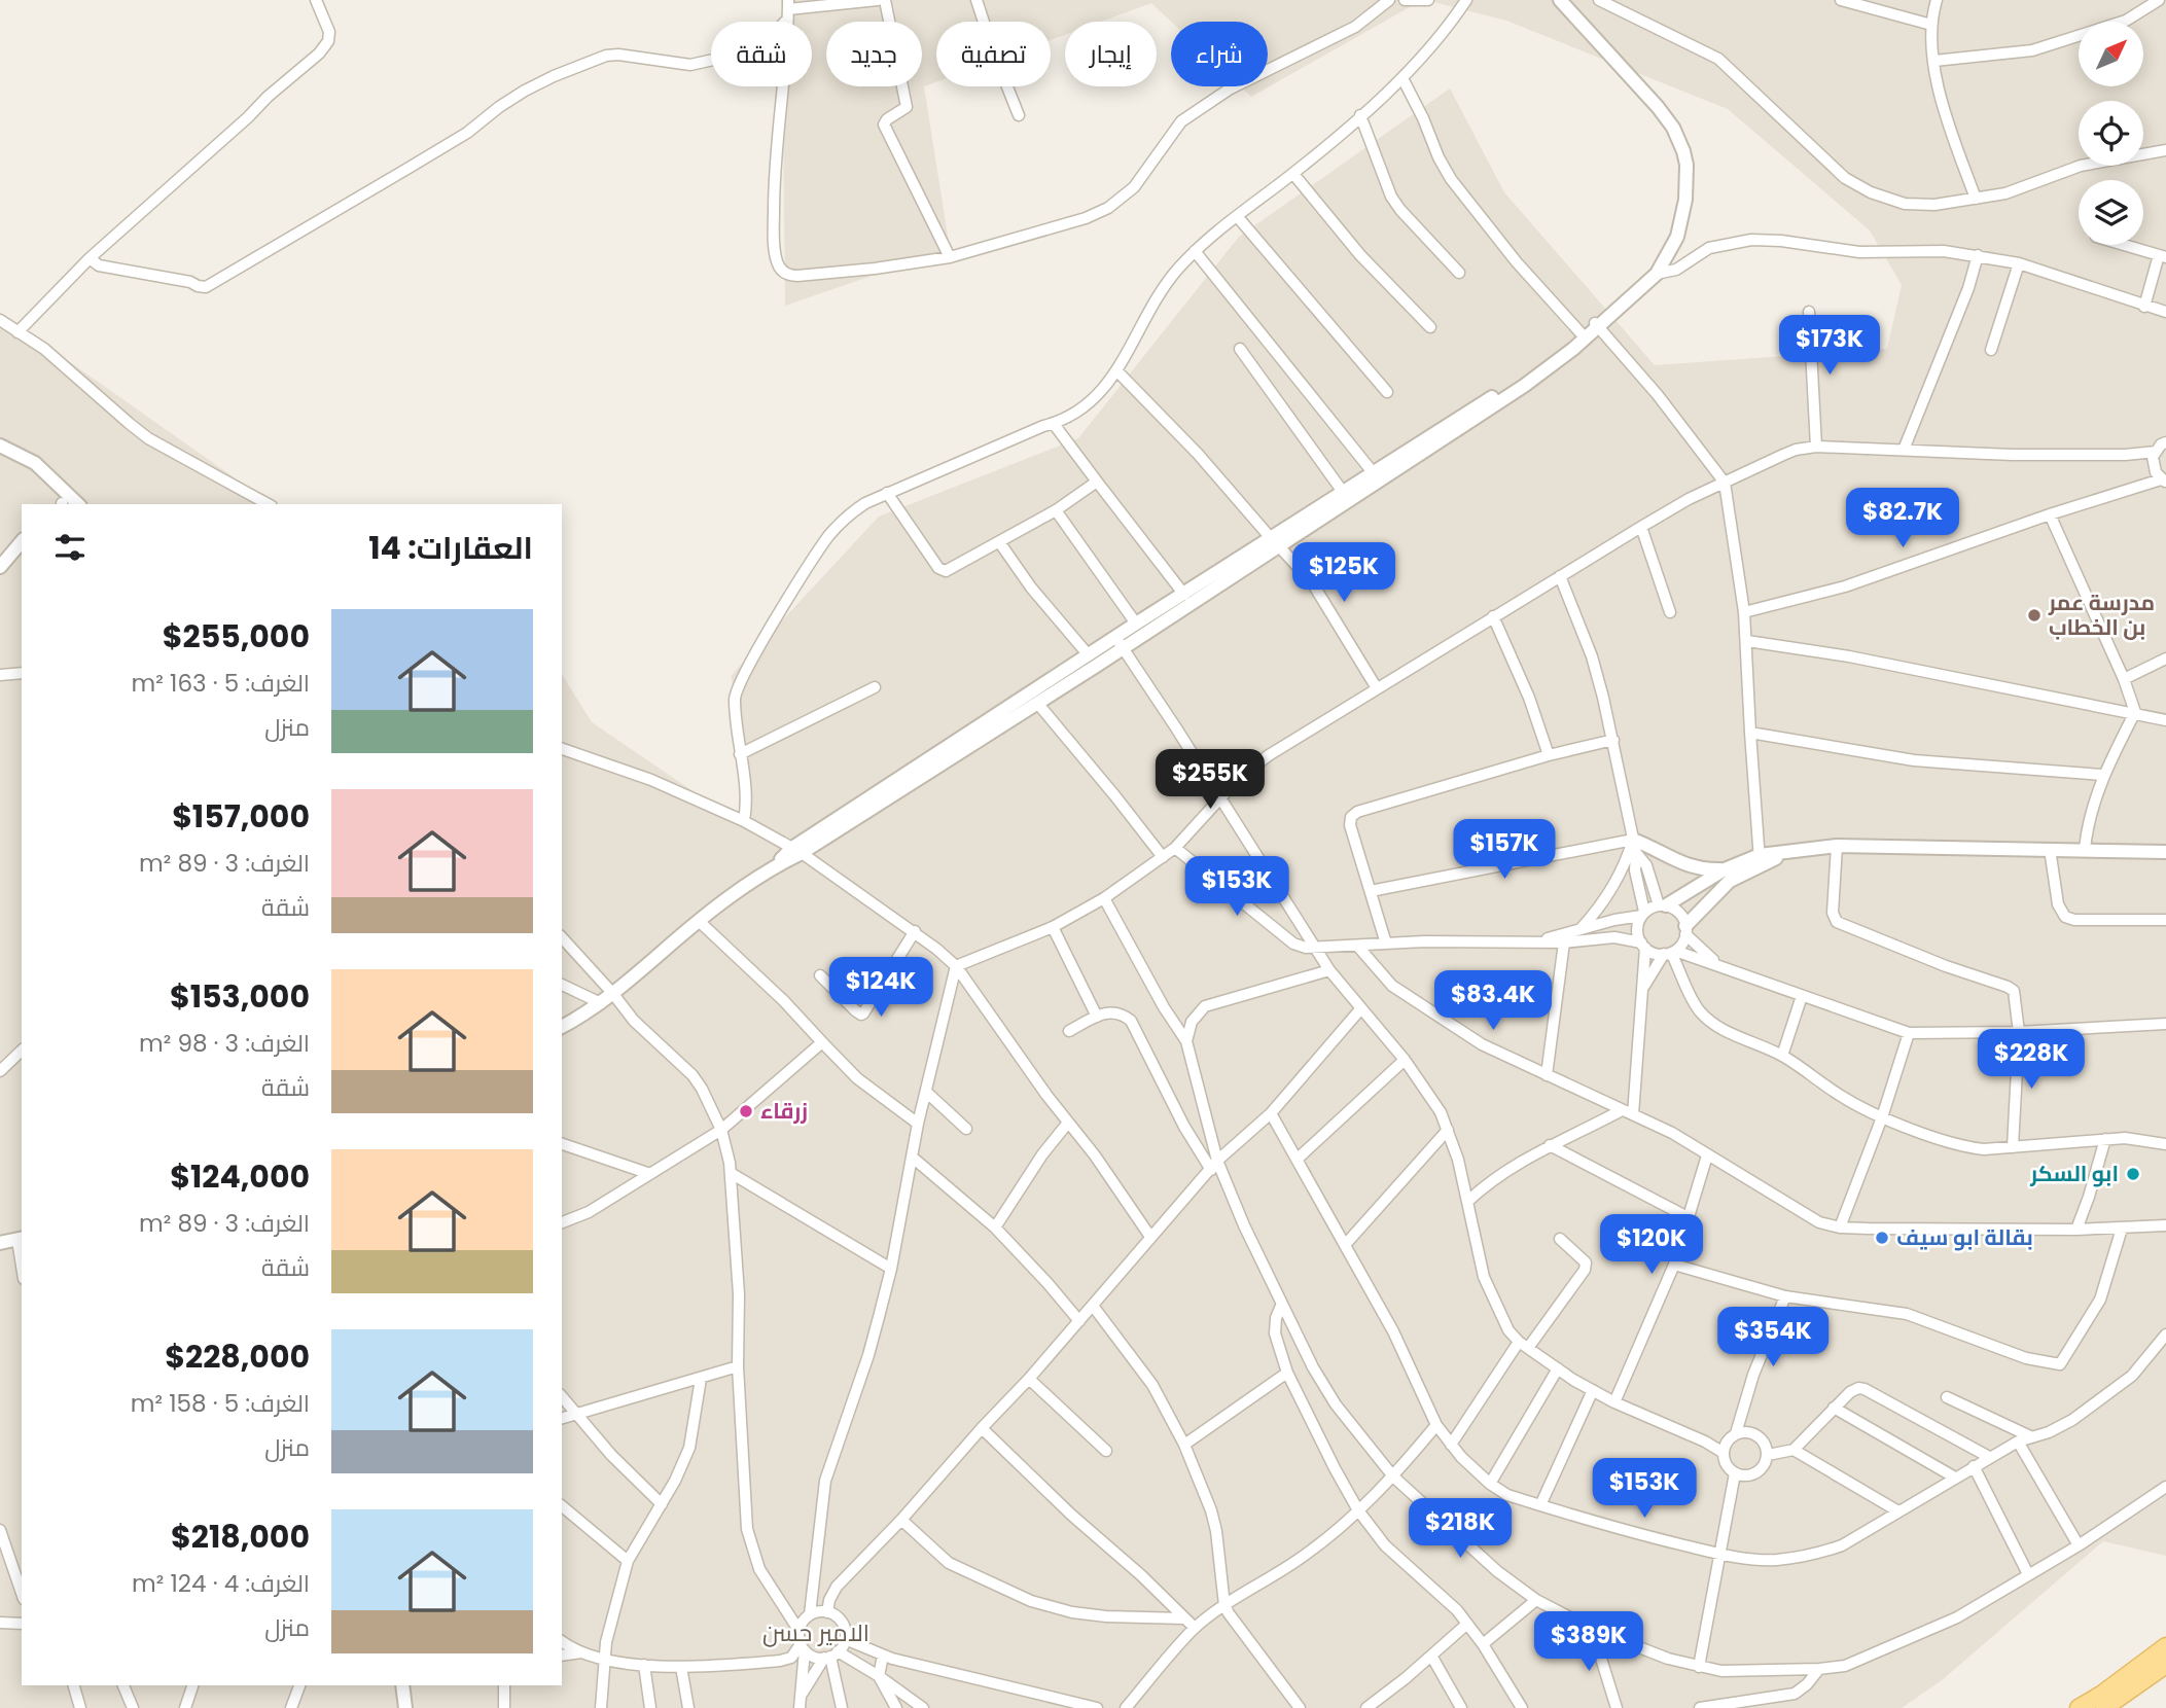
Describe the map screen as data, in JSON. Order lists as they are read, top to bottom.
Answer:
{
  "districts": ["الامير حسن"],
  "places": [
    "مدرسة عمر بن الخطاب",
    "زرقاء",
    "ابو السكر",
    "بقالة ابو سيف"
  ],
  "north": "top right",
  "page": {
    "chip": [
      "شراء",
      "إيجار",
      "تصفية",
      "جديد",
      "شقة"
    ],
    "price": [
      "$173K",
      "$82.7K",
      "$125K",
      "$255K",
      "$157K",
      "$153K",
      "$124K",
      "$83.4K",
      "$228K",
      "$120K",
      "$354K",
      "$153K",
      "$218K",
      "$389K"
    ],
    "heading": "العقارات: 14",
    "list": [
      {
        "name": "$255,000",
        "note": "الغرف: 5 · 163 m² · منزل"
      },
      {
        "name": "$157,000",
        "note": "الغرف: 3 · 89 m² · شقة"
      },
      {
        "name": "$153,000",
        "note": "الغرف: 3 · 98 m² · شقة"
      },
      {
        "name": "$124,000",
        "note": "الغرف: 3 · 89 m² · شقة"
      },
      {
        "name": "$228,000",
        "note": "الغرف: 5 · 158 m² · منزل"
      },
      {
        "name": "$218,000",
        "note": "الغرف: 4 · 124 m² · منزل"
      }
    ]
  }
}
